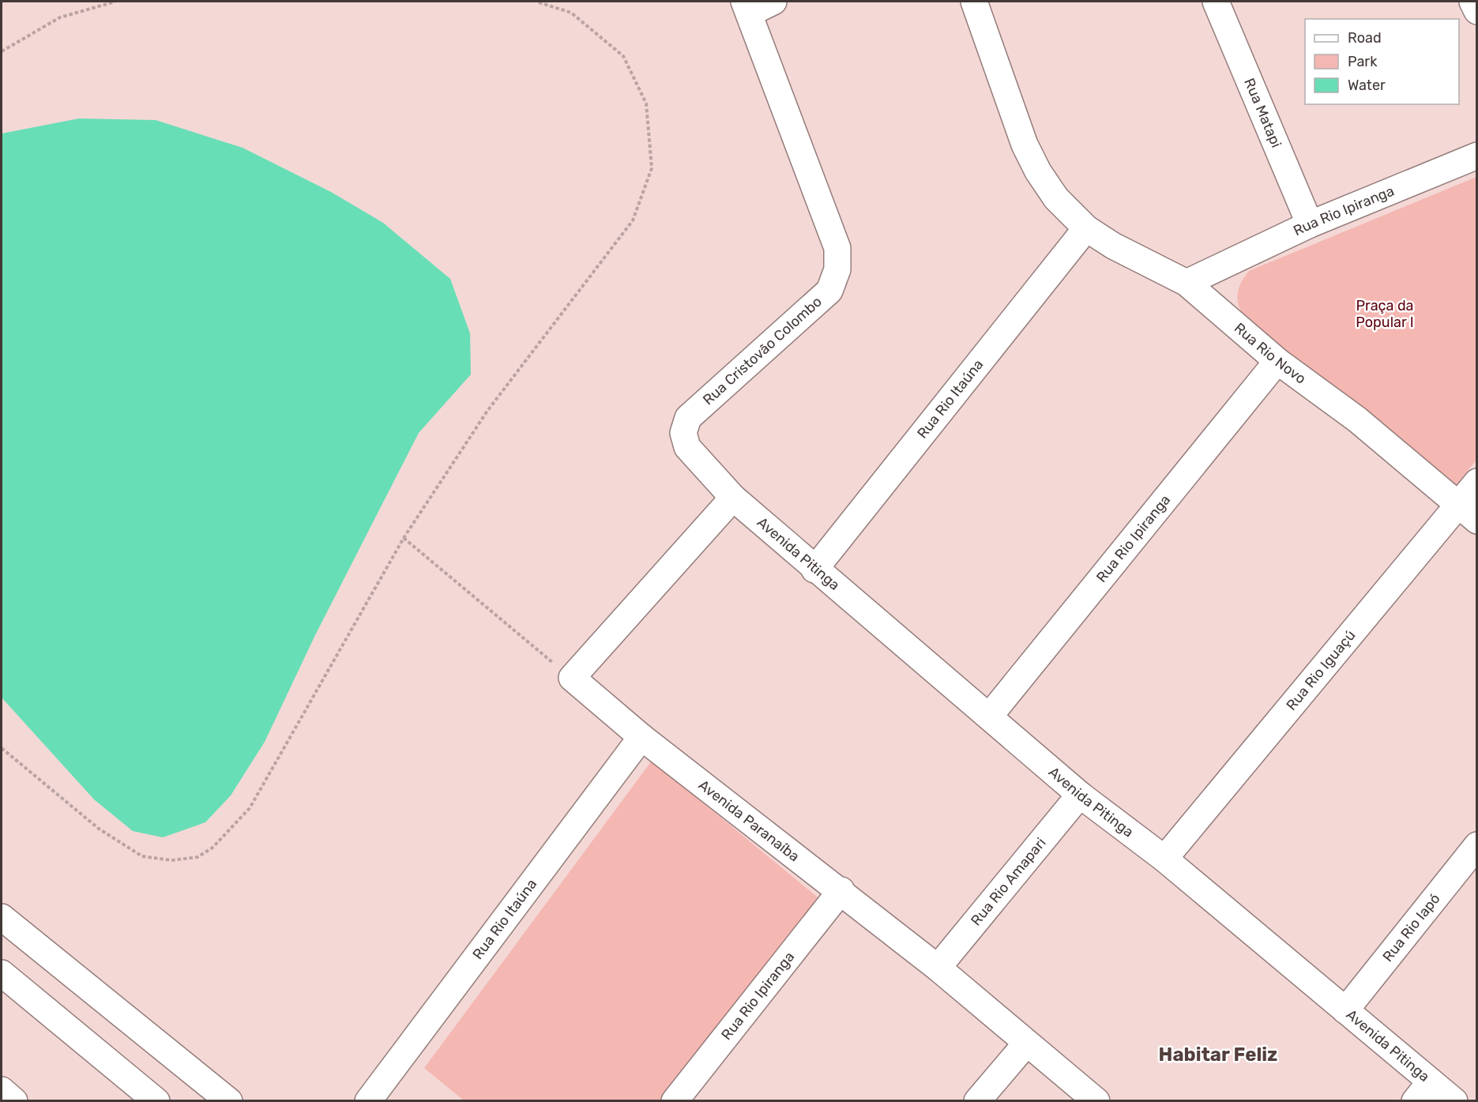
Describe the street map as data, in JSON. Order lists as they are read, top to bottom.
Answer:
{
  "streets": {
    "street": [
      "Rua Matapi",
      "Rua Rio Ipiranga",
      "Rua Cristovão Colombo",
      "Rua Rio Novo",
      "Rua Rio Itaúna",
      "Avenida Pitinga",
      "Rua Rio Iguaçú",
      "Avenida Paranaíba",
      "Rua Rio Amapari",
      "Rua Rio Iapó"
    ]
  },
  "crossings": [
    ["Rua Matapi", "Rua Rio Ipiranga"],
    ["Rua Rio Ipiranga", "Rua Rio Novo"],
    ["Rua Rio Ipiranga", "Avenida Pitinga"],
    ["Rua Rio Ipiranga", "Avenida Paranaíba"],
    ["Rua Cristovão Colombo", "Avenida Pitinga"],
    ["Rua Rio Novo", "Rua Rio Itaúna"],
    ["Rua Rio Novo", "Rua Rio Iguaçú"],
    ["Rua Rio Itaúna", "Avenida Pitinga"],
    ["Rua Rio Itaúna", "Avenida Paranaíba"],
    ["Avenida Pitinga", "Rua Rio Iguaçú"],
    ["Avenida Pitinga", "Rua Rio Amapari"],
    ["Avenida Pitinga", "Rua Rio Iapó"],
    ["Avenida Paranaíba", "Rua Rio Amapari"]
  ],
  "districts": ["Habitar Feliz"],
  "parks": ["Praça da Popular I"],
  "legend": ["Road", "Park", "Water"]
}
